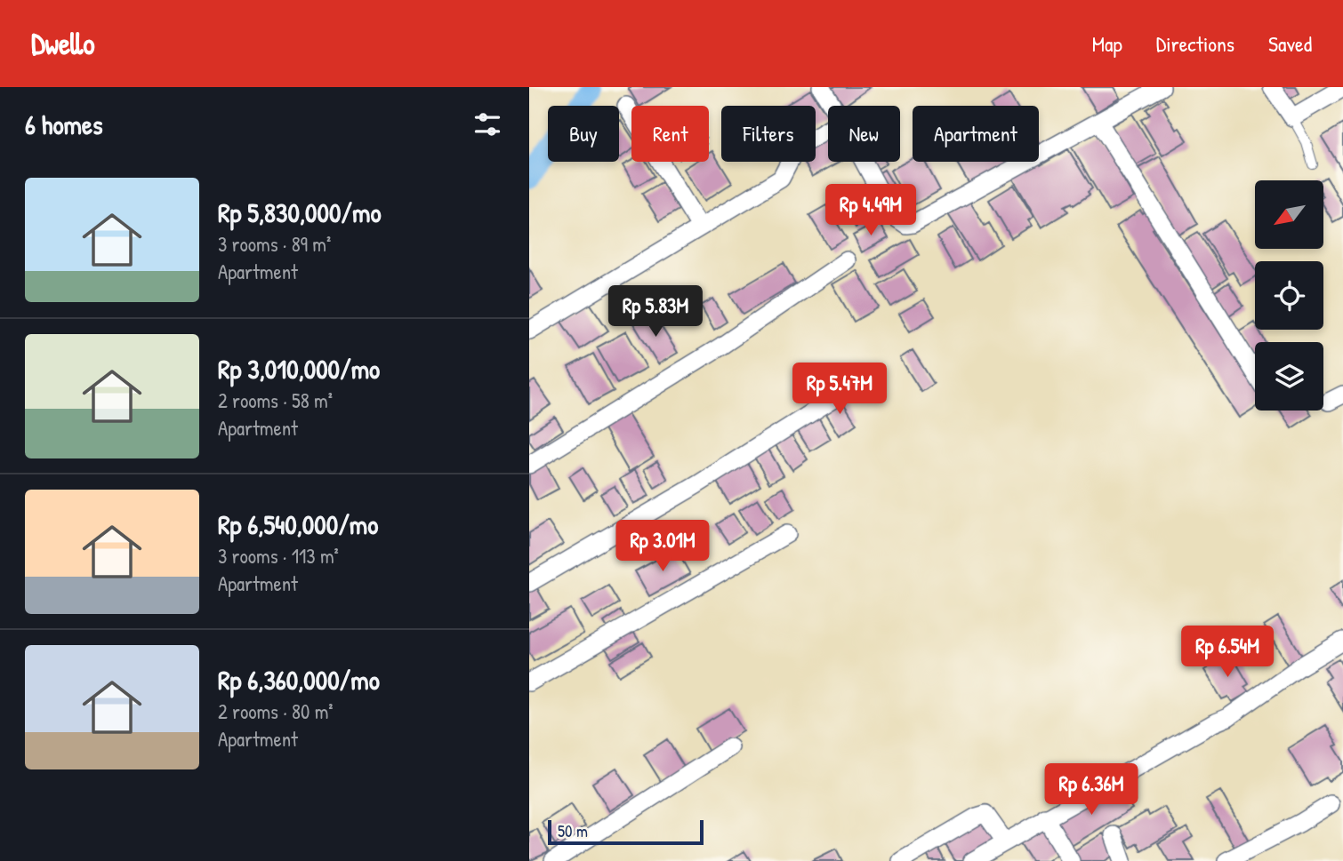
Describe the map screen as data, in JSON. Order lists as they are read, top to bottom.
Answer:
{
  "scale_bar": "50 m",
  "north": "bottom left",
  "page": {
    "header": "Dwello",
    "nav": ["Map", "Directions", "Saved"],
    "heading": "6 homes",
    "chip": [
      "Buy",
      "Rent",
      "Filters",
      "New",
      "Apartment"
    ],
    "list": [
      {
        "name": "Rp 5,830,000/mo",
        "note": "3 rooms · 89 m² · Apartment"
      },
      {
        "name": "Rp 3,010,000/mo",
        "note": "2 rooms · 58 m² · Apartment"
      },
      {
        "name": "Rp 6,540,000/mo",
        "note": "3 rooms · 113 m² · Apartment"
      },
      {
        "name": "Rp 6,360,000/mo",
        "note": "2 rooms · 80 m² · Apartment"
      }
    ],
    "price": [
      "Rp 4.49M",
      "Rp 5.83M",
      "Rp 5.47M",
      "Rp 3.01M",
      "Rp 6.54M",
      "Rp 6.36M"
    ],
    "scale": "50 m"
  }
}
